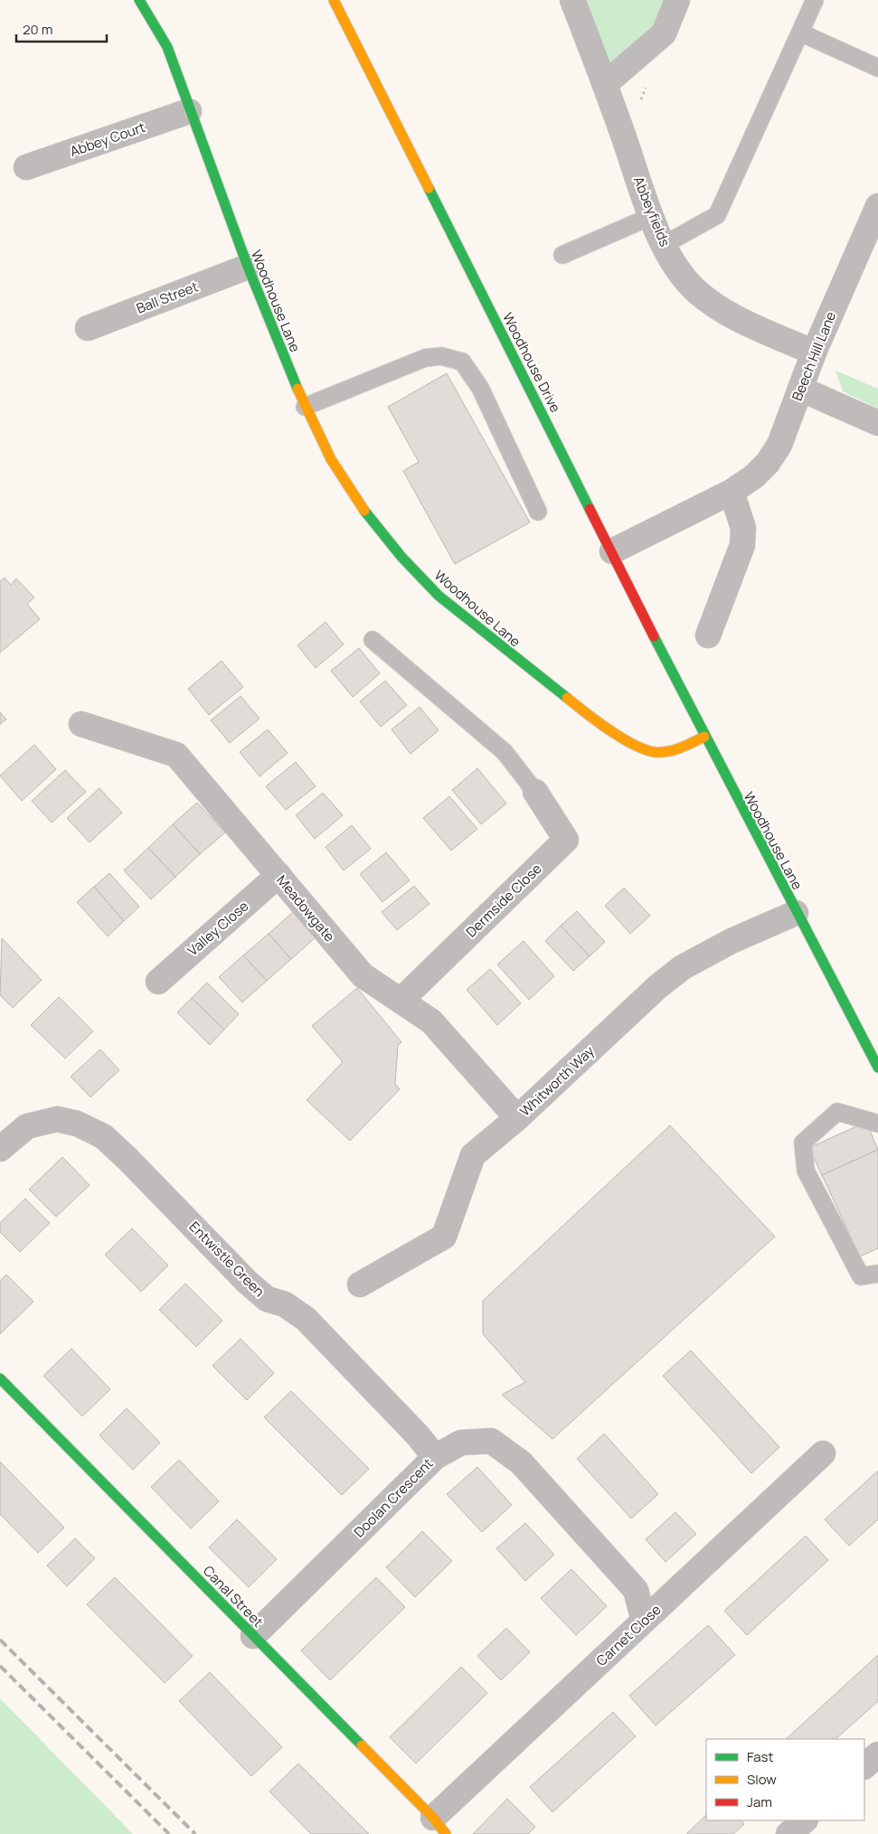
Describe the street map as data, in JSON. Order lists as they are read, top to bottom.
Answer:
{
  "streets": {
    "street": [
      "Abbey Court",
      "Abbeyfields",
      "Ball Street",
      "Woodhouse Lane",
      "Beech Hill Lane",
      "Woodhouse Drive",
      "Dermside Close",
      "Meadowgate",
      "Valley Close",
      "Whitworth Way",
      "Entwistle Green",
      "Doolan Crescent",
      "Canal Street",
      "Carnet Close"
    ]
  },
  "crossings": [
    ["Abbey Court", "Woodhouse Lane"],
    ["Abbeyfields", "Beech Hill Lane"],
    ["Ball Street", "Woodhouse Lane"],
    ["Woodhouse Lane", "Woodhouse Drive"],
    ["Woodhouse Lane", "Whitworth Way"],
    ["Beech Hill Lane", "Woodhouse Drive"],
    ["Dermside Close", "Meadowgate"],
    ["Meadowgate", "Valley Close"],
    ["Meadowgate", "Whitworth Way"],
    ["Entwistle Green", "Doolan Crescent"],
    ["Doolan Crescent", "Canal Street"],
    ["Doolan Crescent", "Carnet Close"],
    ["Canal Street", "Carnet Close"]
  ],
  "legend": ["Fast", "Slow", "Jam"],
  "scale_bar": "20 m"
}
